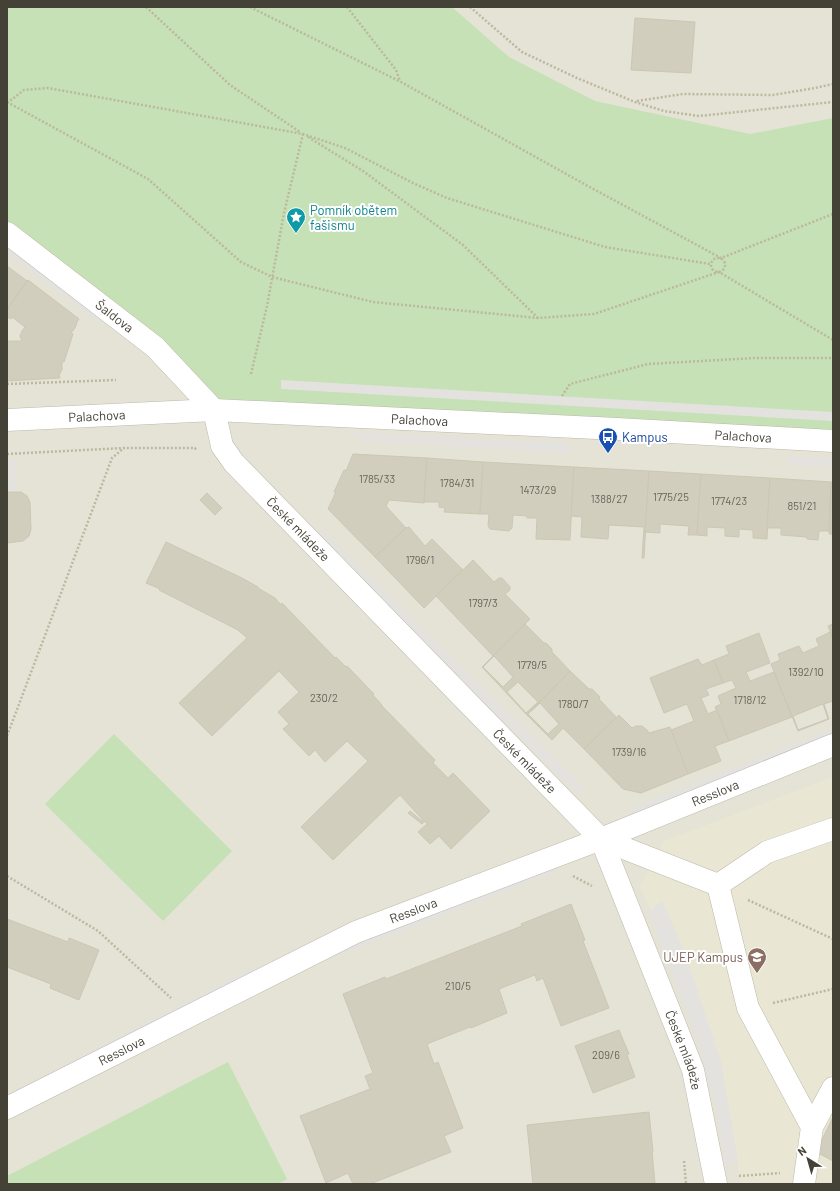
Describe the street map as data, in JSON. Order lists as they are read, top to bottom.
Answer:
{
  "streets": {
    "street": [
      "Šaldova",
      "Palachova",
      "České mládeže",
      "Resslova"
    ]
  },
  "crossings": [
    ["Šaldova", "Palachova"],
    ["Šaldova", "České mládeže"],
    ["Palachova", "České mládeže"],
    ["České mládeže", "Resslova"]
  ],
  "places": {
    "place": ["Pomník obětem fašismu"],
    "bus stop": ["Kampus"],
    "school or university": ["UJEP Kampus"]
  },
  "house_numbers": [
    "1785/33",
    "1784/31",
    "1473/29",
    "1775/25",
    "1388/27",
    "1774/23",
    "851/21",
    "1796/1",
    "1797/3",
    "1779/5",
    "1392/10",
    "230/2",
    "1718/12",
    "1780/7",
    "1739/16",
    "210/5",
    "209/6"
  ],
  "north": "top left"
}
